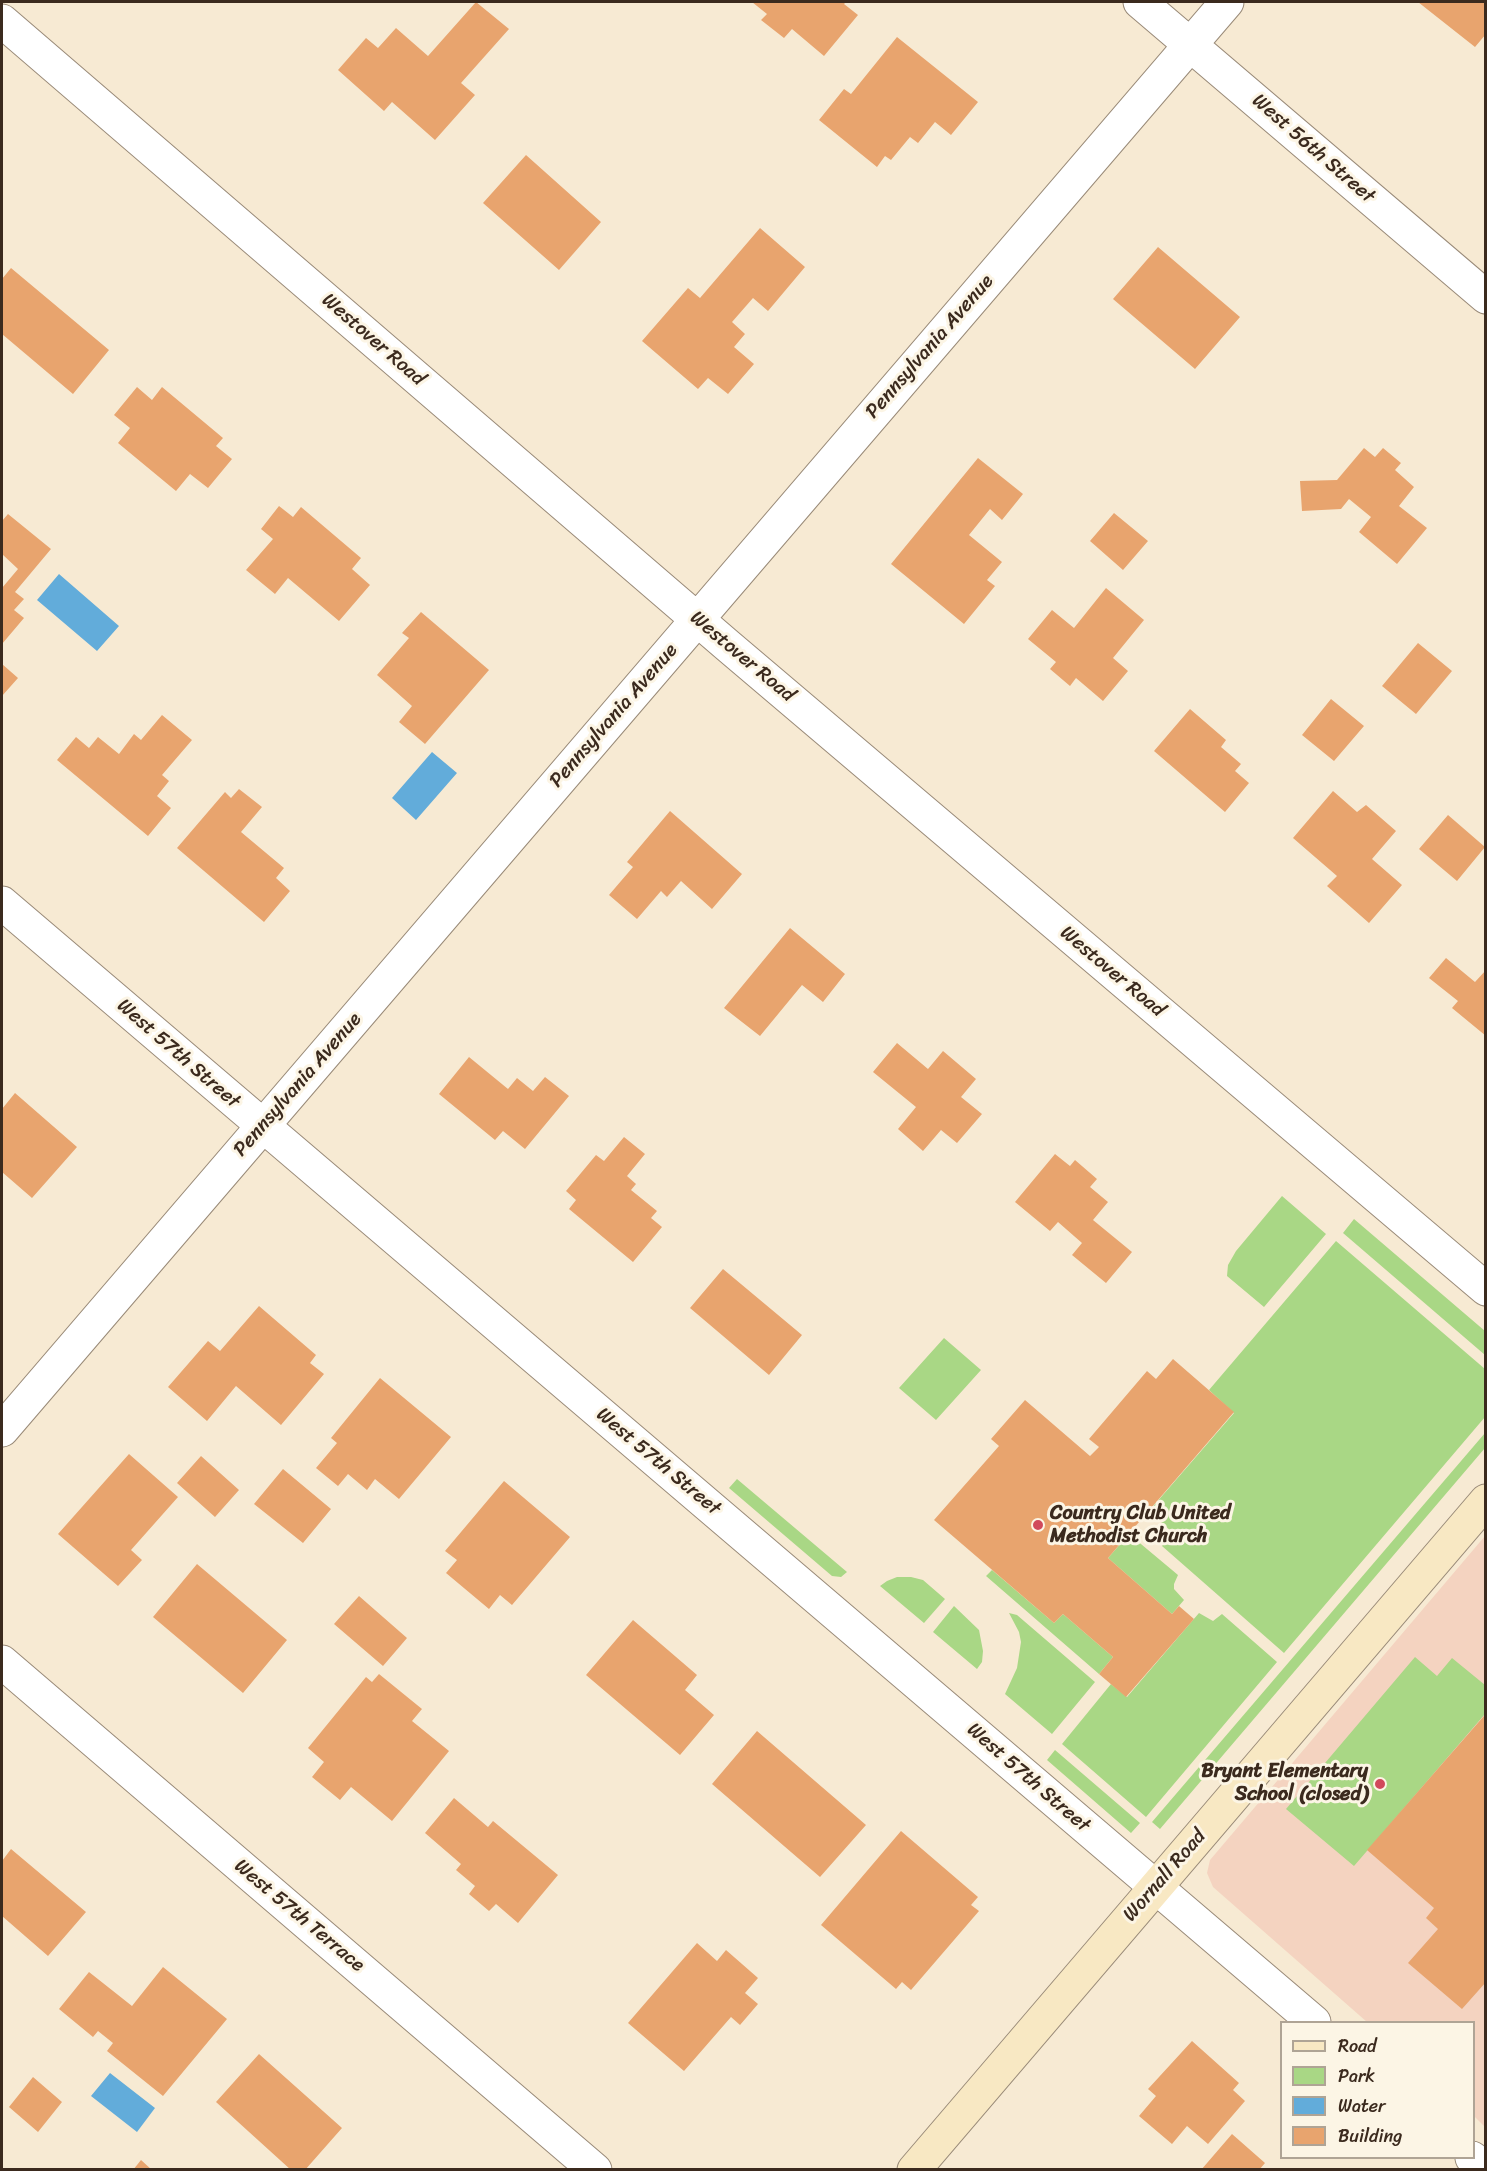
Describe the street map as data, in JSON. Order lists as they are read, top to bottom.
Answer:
{
  "streets": {
    "main road": ["Wornall Road"],
    "street": [
      "West 56th Street",
      "Westover Road",
      "Pennsylvania Avenue",
      "West 57th Street",
      "West 57th Terrace"
    ]
  },
  "crossings": [
    ["West 56th Street", "Pennsylvania Avenue"],
    ["Westover Road", "Pennsylvania Avenue"],
    ["Pennsylvania Avenue", "West 57th Street"],
    ["West 57th Street", "Wornall Road"]
  ],
  "places": ["Country Club United Methodist Church", "Bryant Elementary School (closed)"],
  "legend": [
    "Road",
    "Park",
    "Water",
    "Building"
  ]
}
